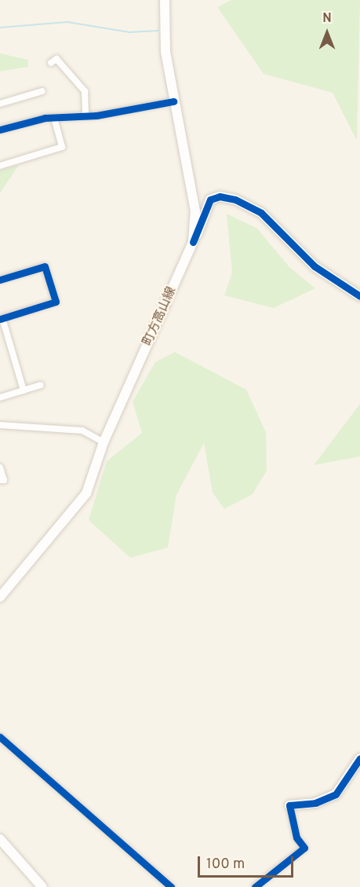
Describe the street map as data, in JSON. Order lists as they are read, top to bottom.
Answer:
{
  "streets": {
    "main road": ["町方高山線"]
  },
  "scale_bar": "100 m",
  "north": "top"
}
